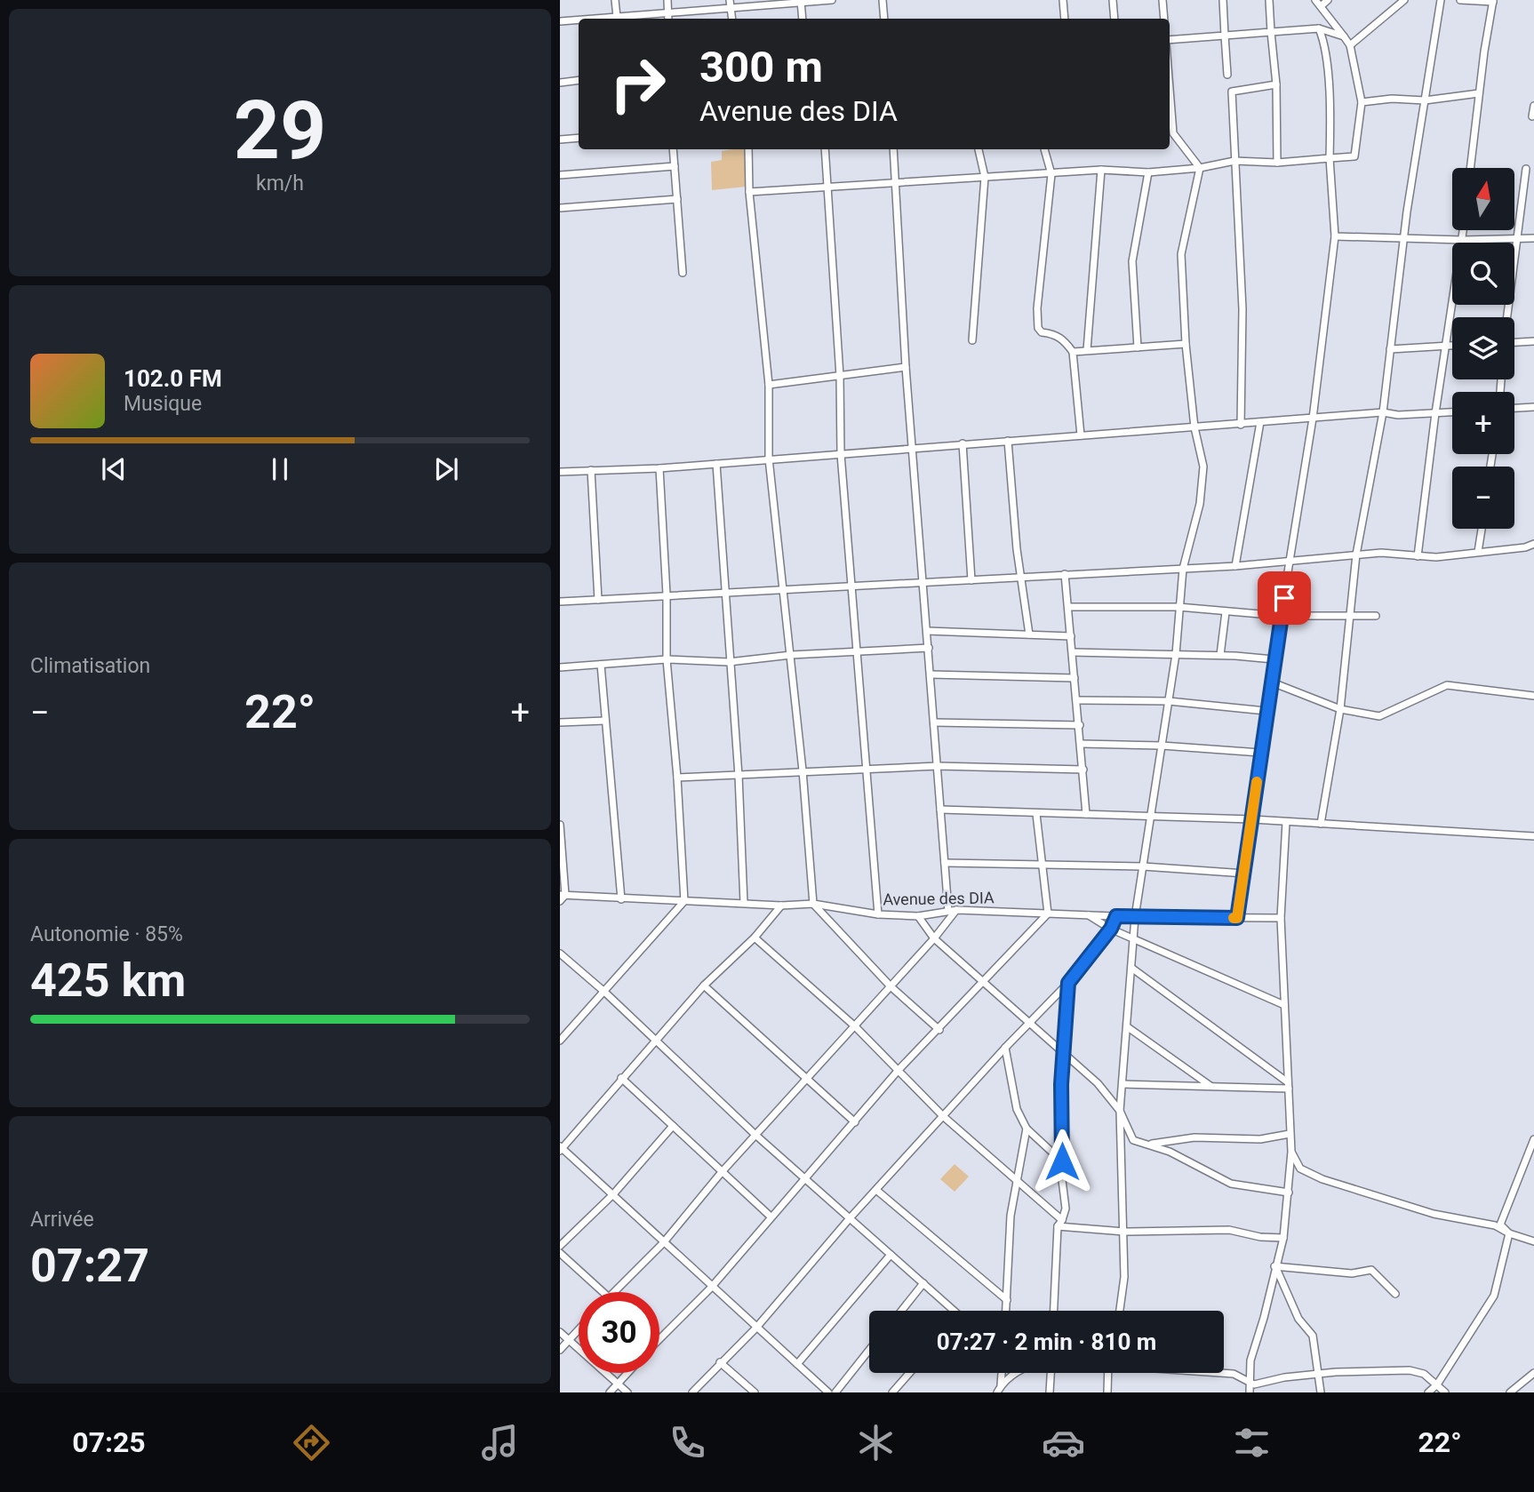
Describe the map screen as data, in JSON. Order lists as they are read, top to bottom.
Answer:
{
  "streets": {
    "street": ["Avenue des DIA"]
  },
  "north": "top",
  "page": {
    "tile": [
      ["29", "km/h"],
      "Climatisation",
      ["Autonomie · 85%", "425 km"],
      ["Arrivée", "07:27"]
    ],
    "turn": ["300 m", "Avenue des DIA"],
    "map_buttons": ["+", "−"],
    "song": ["102.0 FM", "Musique"],
    "heat": ["−", "22°", "+"],
    "limit": "30",
    "trip": "07:27 · 2 min · 810 m",
    "tabs": ["07:25", "22°"]
  }
}
